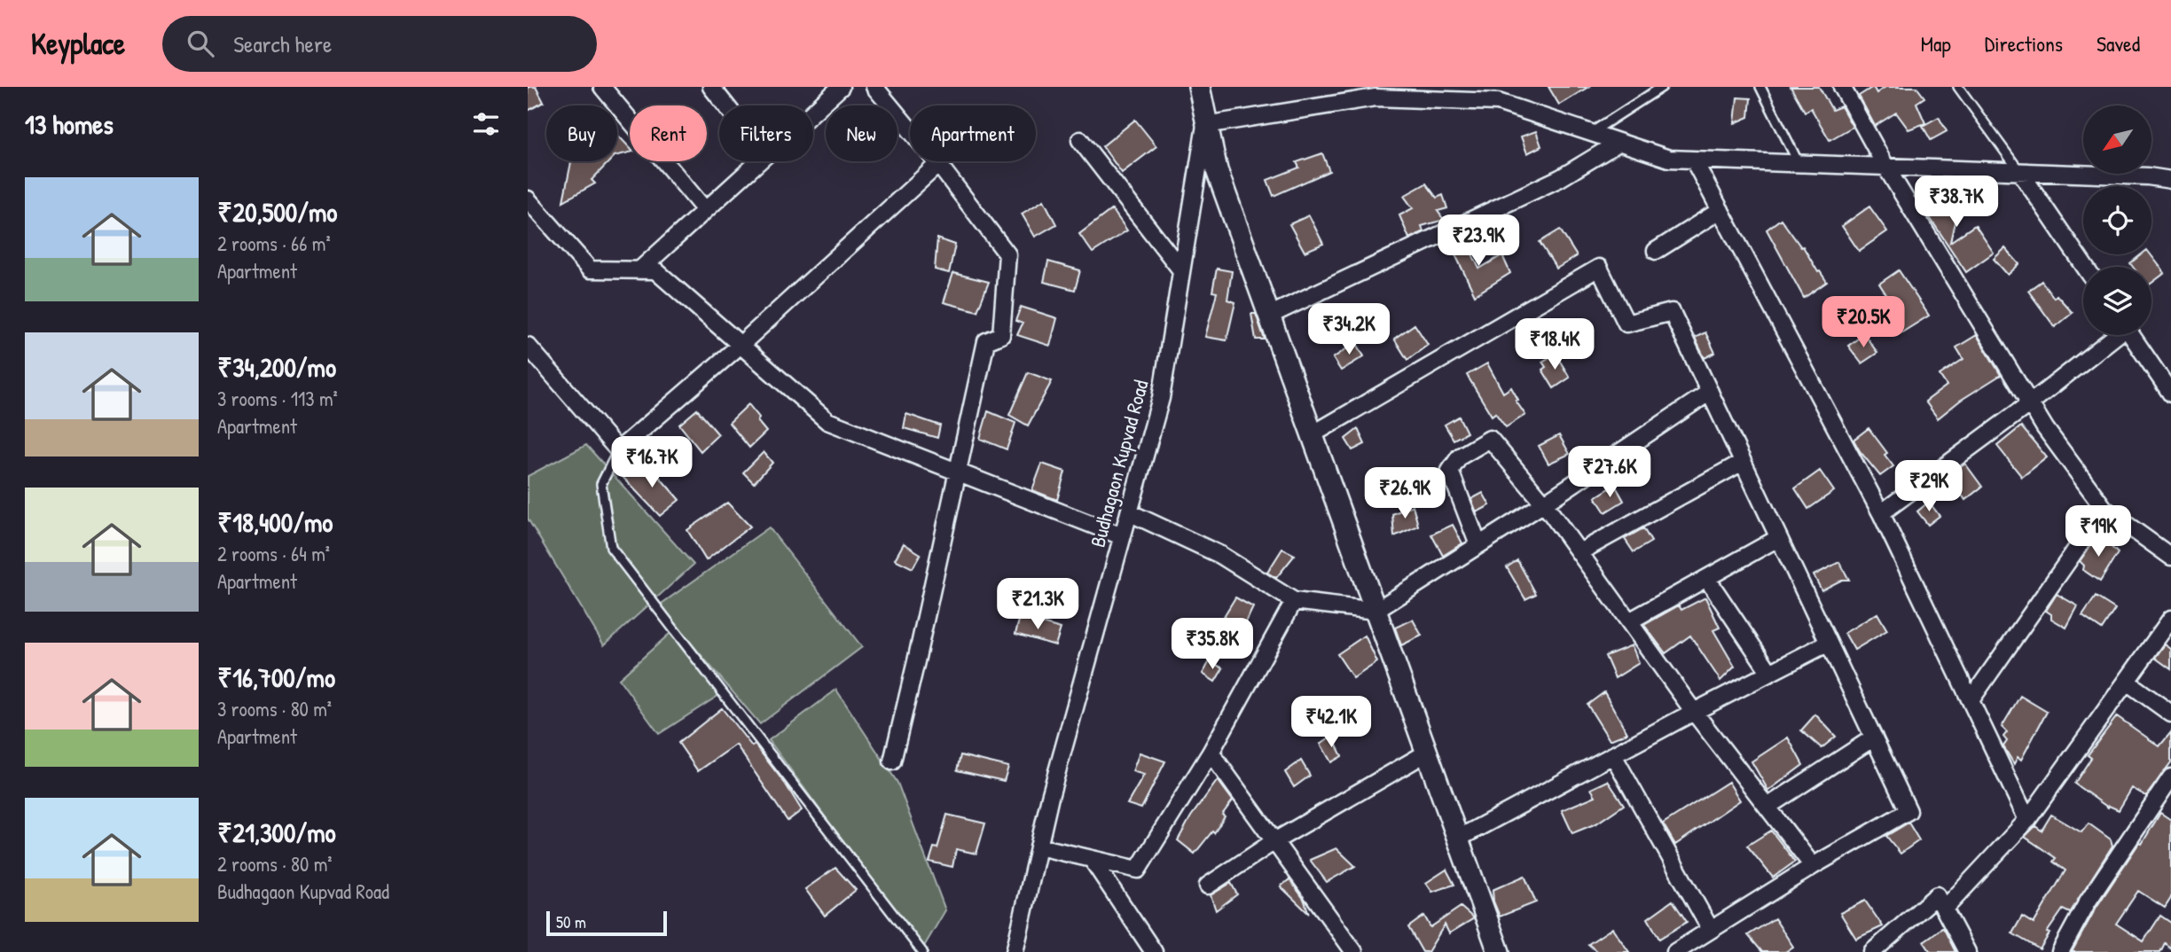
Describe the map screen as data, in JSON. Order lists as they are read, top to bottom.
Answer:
{
  "streets": {
    "street": ["Budhagaon Kupvad Road"]
  },
  "scale_bar": "50 m",
  "north": "bottom left",
  "page": {
    "header": "Keyplace",
    "search": "Search here",
    "nav": ["Map", "Directions", "Saved"],
    "heading": "13 homes",
    "chip": [
      "Buy",
      "Rent",
      "Filters",
      "New",
      "Apartment"
    ],
    "list": [
      {
        "name": "₹20,500/mo",
        "note": "2 rooms · 66 m² · Apartment"
      },
      {
        "name": "₹34,200/mo",
        "note": "3 rooms · 113 m² · Apartment"
      },
      {
        "name": "₹18,400/mo",
        "note": "2 rooms · 64 m² · Apartment"
      },
      {
        "name": "₹16,700/mo",
        "note": "3 rooms · 80 m² · Apartment"
      },
      {
        "name": "₹21,300/mo",
        "note": "2 rooms · 80 m² · Budhagaon Kupvad Road"
      }
    ],
    "price": [
      "₹38.7K",
      "₹23.9K",
      "₹20.5K",
      "₹34.2K",
      "₹18.4K",
      "₹16.7K",
      "₹27.6K",
      "₹29K",
      "₹26.9K",
      "₹19K",
      "₹21.3K",
      "₹35.8K",
      "₹42.1K"
    ],
    "scale": "50 m"
  }
}
